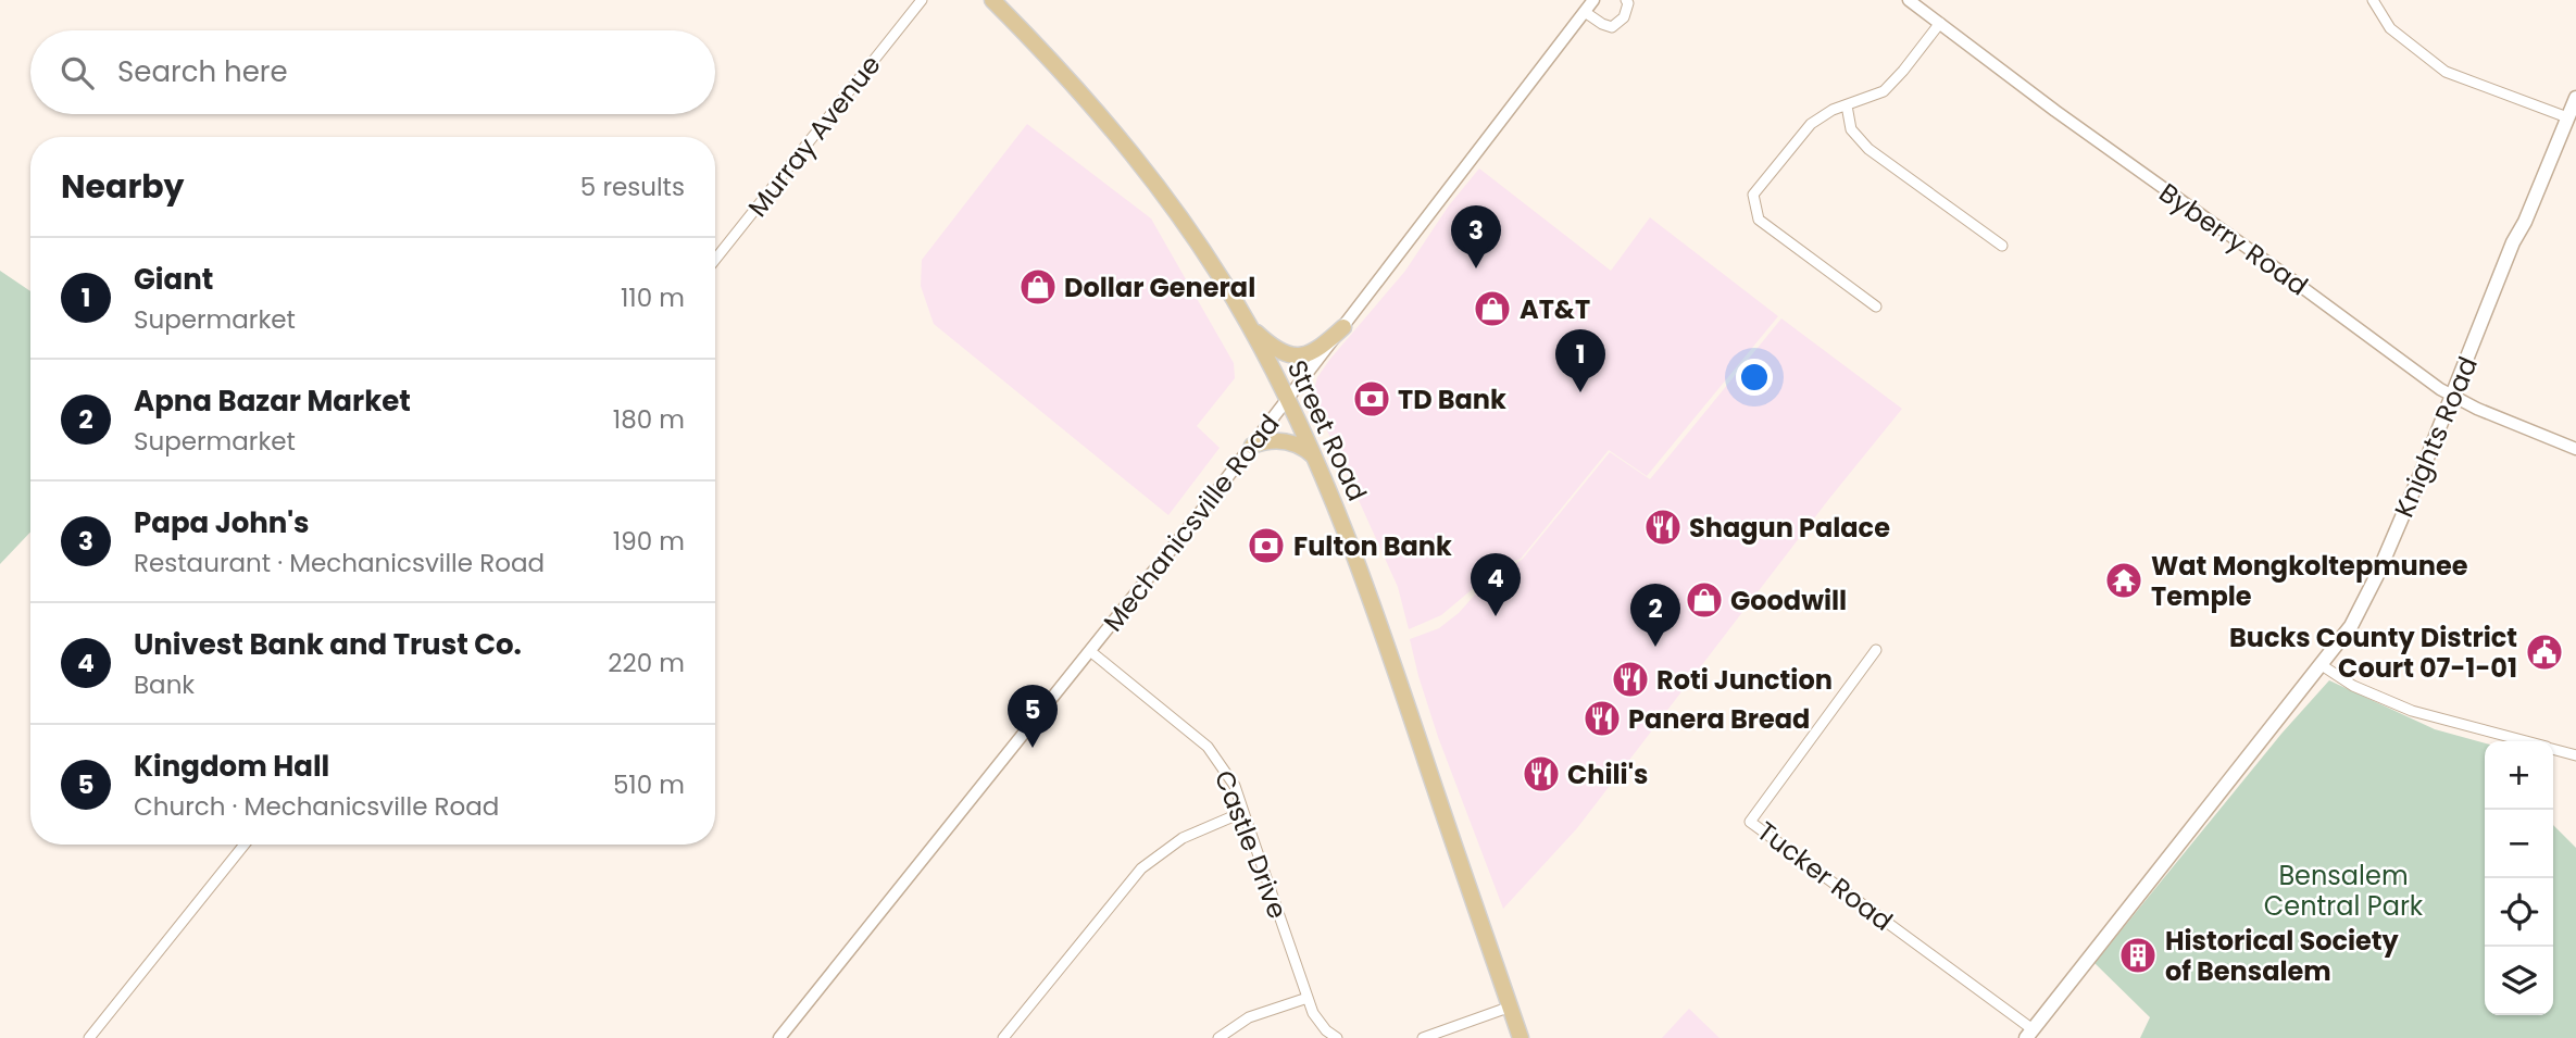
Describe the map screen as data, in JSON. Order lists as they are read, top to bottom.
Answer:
{
  "streets": {
    "main road": ["Street Road", "Knights Road"],
    "street": [
      "Murray Avenue",
      "Byberry Road",
      "Mechanicsville Road",
      "Castle Drive",
      "Tucker Road"
    ]
  },
  "crossings": [
    ["Byberry Road", "Knights Road"],
    ["Street Road", "Mechanicsville Road"],
    ["Knights Road", "Tucker Road"],
    ["Mechanicsville Road", "Castle Drive"]
  ],
  "parks": ["Bensalem Central Park"],
  "places": {
    "shop": ["Dollar General", "AT&T", "Goodwill"],
    "bank": ["TD Bank", "Fulton Bank"],
    "restaurant": [
      "Shagun Palace",
      "Roti Junction",
      "Panera Bread",
      "Chili's"
    ],
    "temple": ["Wat Mongkoltepmunee Temple"],
    "public building": ["Bucks County District Court 07-1-01"],
    "building": ["Historical Society of Bensalem"]
  },
  "page": {
    "search": "Search here",
    "heading": ["Nearby", "5 results"],
    "pins": [
      "3",
      "1",
      "4",
      "2",
      "5"
    ],
    "list": [
      {
        "mark": "1",
        "name": "Giant",
        "note": "Supermarket",
        "value": "110 m"
      },
      {
        "mark": "2",
        "name": "Apna Bazar Market",
        "note": "Supermarket",
        "value": "180 m"
      },
      {
        "mark": "3",
        "name": "Papa John's",
        "note": "Restaurant · Mechanicsville Road",
        "value": "190 m"
      },
      {
        "mark": "4",
        "name": "Univest Bank and Trust Co.",
        "note": "Bank",
        "value": "220 m"
      },
      {
        "mark": "5",
        "name": "Kingdom Hall",
        "note": "Church · Mechanicsville Road",
        "value": "510 m"
      }
    ],
    "map_buttons": ["+", "−"]
  }
}
